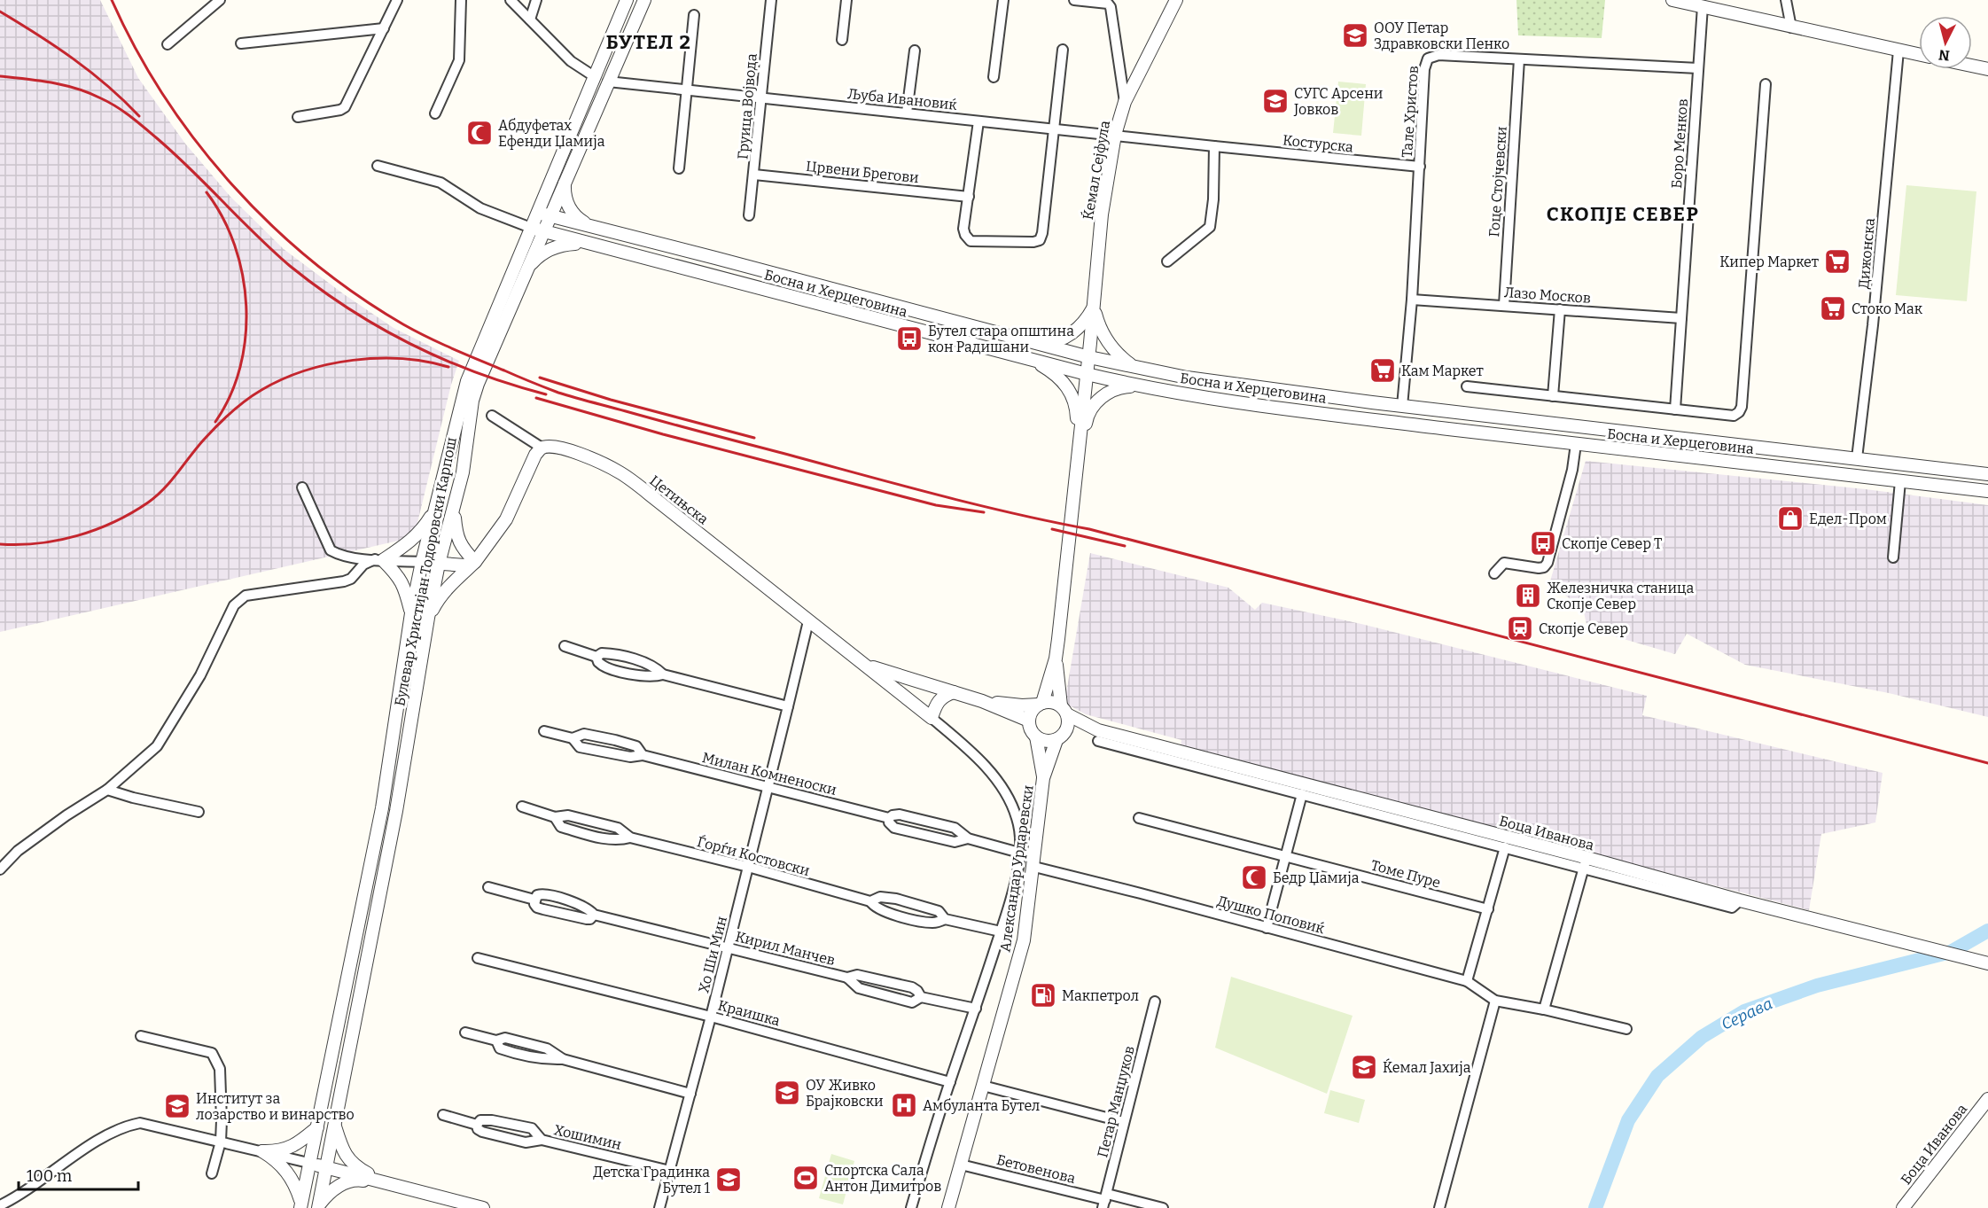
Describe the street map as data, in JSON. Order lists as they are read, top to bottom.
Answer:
{
  "streets": {
    "street": [
      "Љуба Ивановиќ",
      "Груица Војвода",
      "Тале Христов",
      "Костурска",
      "Боро Менков",
      "Ќемал Сејфула",
      "Црвени Брегови",
      "Гоце Стојчевски",
      "Дижонска",
      "Босна и Херцеговина",
      "Лазо Москов",
      "Цетињска",
      "Булевар Христијан Тодоровски Карпош",
      "Милан Комненоски",
      "Боца Иванова",
      "Ѓoрѓи Костовски",
      "Александар Урдаревски",
      "Томе Пуре",
      "Душко Поповиќ",
      "Кирил Манчев",
      "Хо Ши Мин",
      "Краишка",
      "Петар Манџуков",
      "Хошимин",
      "Бетовенова"
    ]
  },
  "crossings": [
    ["Љуба Ивановиќ", "Груица Војвода"],
    ["Љуба Ивановиќ", "Костурска"],
    ["Љуба Ивановиќ", "Ќемал Сејфула"],
    ["Љуба Ивановиќ", "Булевар Христијан Тодоровски Карпош"],
    ["Груица Војвода", "Црвени Брегови"],
    ["Тале Христов", "Костурска"],
    ["Тале Христов", "Боро Менков"],
    ["Тале Христов", "Гоце Стојчевски"],
    ["Тале Христов", "Босна и Херцеговина"],
    ["Тале Христов", "Лазо Москов"],
    ["Костурска", "Ќемал Сејфула"],
    ["Боро Менков", "Лазо Москов"],
    ["Ќемал Сејфула", "Босна и Херцеговина"],
    ["Гоце Стојчевски", "Лазо Москов"],
    ["Дижонска", "Босна и Херцеговина"],
    ["Босна и Херцеговина", "Булевар Христијан Тодоровски Карпош"],
    ["Цетињска", "Хо Ши Мин"],
    ["Милан Комненоски", "Хо Ши Мин"],
    ["Боца Иванова", "Александар Урдаревски"],
    ["Ѓoрѓи Костовски", "Хо Ши Мин"],
    ["Александар Урдаревски", "Душко Поповиќ"],
    ["Александар Урдаревски", "Бетовенова"],
    ["Кирил Манчев", "Хо Ши Мин"],
    ["Хо Ши Мин", "Краишка"],
    ["Хо Ши Мин", "Хошимин"],
    ["Петар Манџуков", "Бетовенова"]
  ],
  "districts": ["БУТЕЛ 2", "СКОПЈЕ СЕВЕР"],
  "water": ["Серава"],
  "places": {
    "school or university": [
      "ООУ Петар Здравковски Пенко",
      "СУГС Арсени Јовков",
      "Ќемал Јахија",
      "ОУ Живко Брајковски",
      "Институт за лозарство и винарство",
      "Детска Градинка Бутел 1"
    ],
    "mosque": ["Абдуфетах Ефенди Џамија", "Бедр Џамија"],
    "supermarket": ["Кипер Маркет", "Стоко Мак", "Кам Маркет"],
    "bus stop": ["Бутел стара општина кон Радишани", "Скопје Север Т"],
    "shop": ["Едел-Пром"],
    "building": ["Железничка станица Скопје Север"],
    "station": ["Скопје Север"],
    "fuel station": ["Макпетрол"],
    "hospital": ["Амбуланта Бутел"],
    "sports": ["Спортска Сала Антон Димитров"]
  },
  "scale_bar": "100 m",
  "north": "bottom"
}
